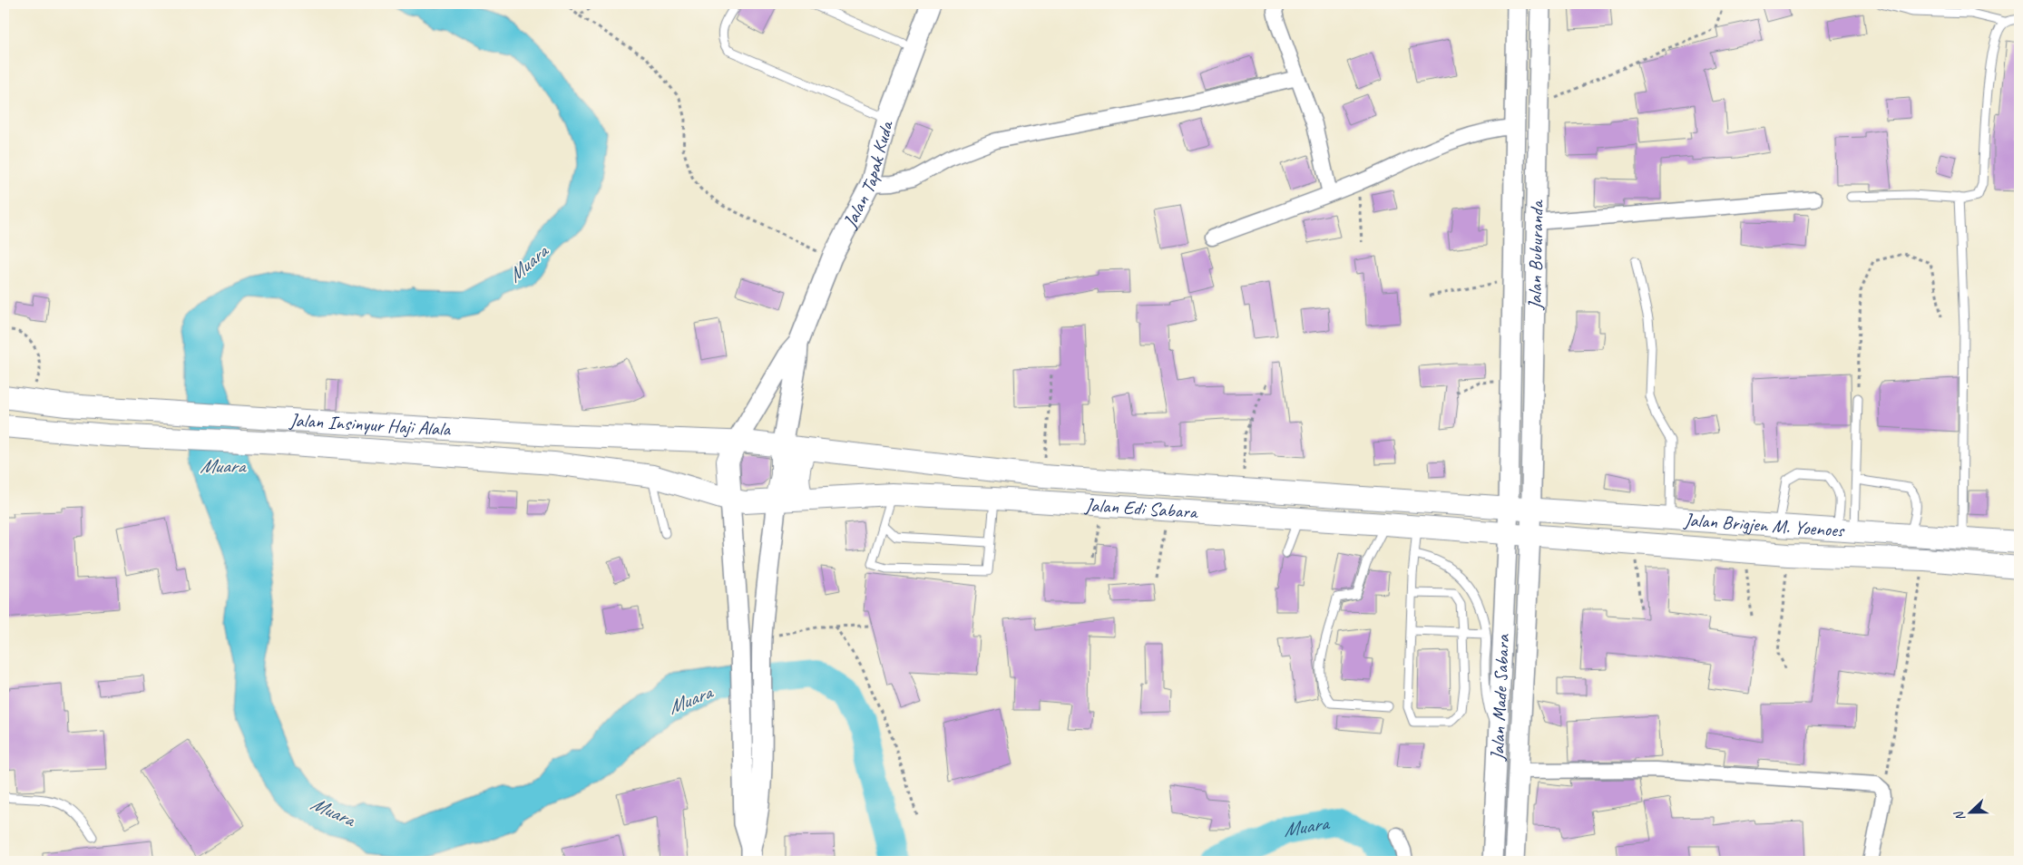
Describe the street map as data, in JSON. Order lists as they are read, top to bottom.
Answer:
{
  "streets": {
    "main road": ["Jalan Insinyur Haji Alala", "Jalan Edi Sabara", "Jalan Brigjen M. Yoenoes"],
    "street": ["Jalan Tapak Kuda", "Jalan Buburanda", "Jalan Made Sabara"]
  },
  "crossings": [
    ["Jalan Tapak Kuda", "Jalan Insinyur Haji Alala"],
    ["Jalan Tapak Kuda", "Jalan Edi Sabara"],
    ["Jalan Buburanda", "Jalan Edi Sabara"],
    ["Jalan Buburanda", "Jalan Brigjen M. Yoenoes"],
    ["Jalan Buburanda", "Jalan Made Sabara"],
    ["Jalan Insinyur Haji Alala", "Jalan Edi Sabara"],
    ["Jalan Edi Sabara", "Jalan Brigjen M. Yoenoes"],
    ["Jalan Edi Sabara", "Jalan Made Sabara"],
    ["Jalan Brigjen M. Yoenoes", "Jalan Made Sabara"]
  ],
  "water": ["Muara"],
  "north": "left"
}
